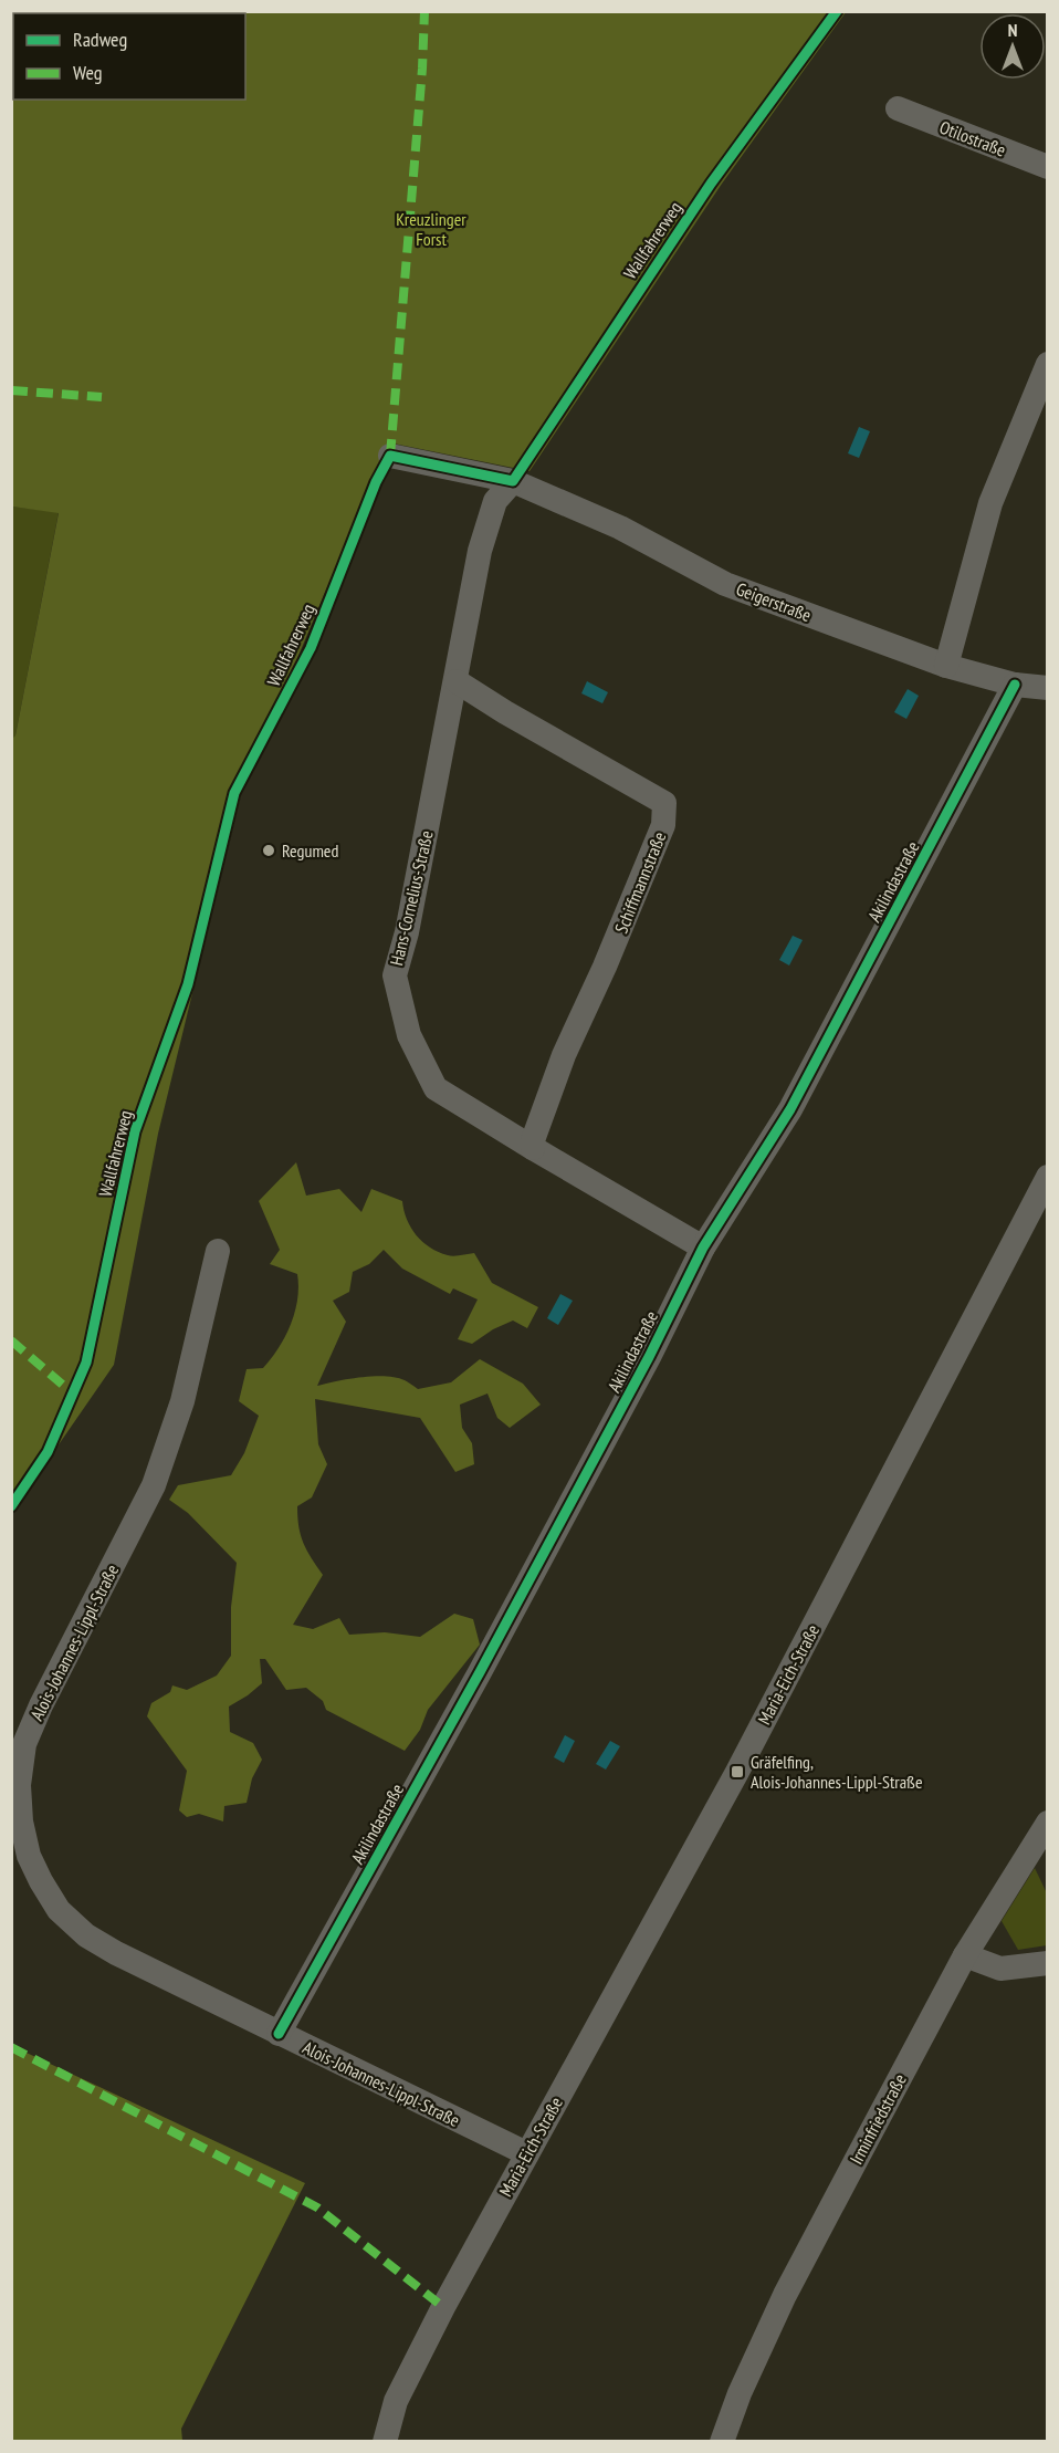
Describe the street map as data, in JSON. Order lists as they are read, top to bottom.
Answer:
{
  "streets": {
    "street": [
      "Otilostraße",
      "Geigerstraße",
      "Akilindastraße",
      "Schiffmannstraße",
      "Hans-Cornelius-Straße",
      "Alois-Johannes-Lippl-Straße",
      "Maria-Eich-Straße",
      "Irminfriedstraße"
    ],
    "cycle path": ["Wallfahrerweg"]
  },
  "crossings": [
    ["Geigerstraße", "Akilindastraße"],
    ["Geigerstraße", "Hans-Cornelius-Straße"],
    ["Akilindastraße", "Hans-Cornelius-Straße"],
    ["Akilindastraße", "Alois-Johannes-Lippl-Straße"],
    ["Schiffmannstraße", "Hans-Cornelius-Straße"],
    ["Alois-Johannes-Lippl-Straße", "Maria-Eich-Straße"]
  ],
  "parks": ["Kreuzlinger Forst"],
  "places": {
    "other": ["Regumed"],
    "transit": ["Gräfelfing, Alois-Johannes-Lippl-Straße"]
  },
  "legend": ["Radweg", "Weg"],
  "north": "top"
}
